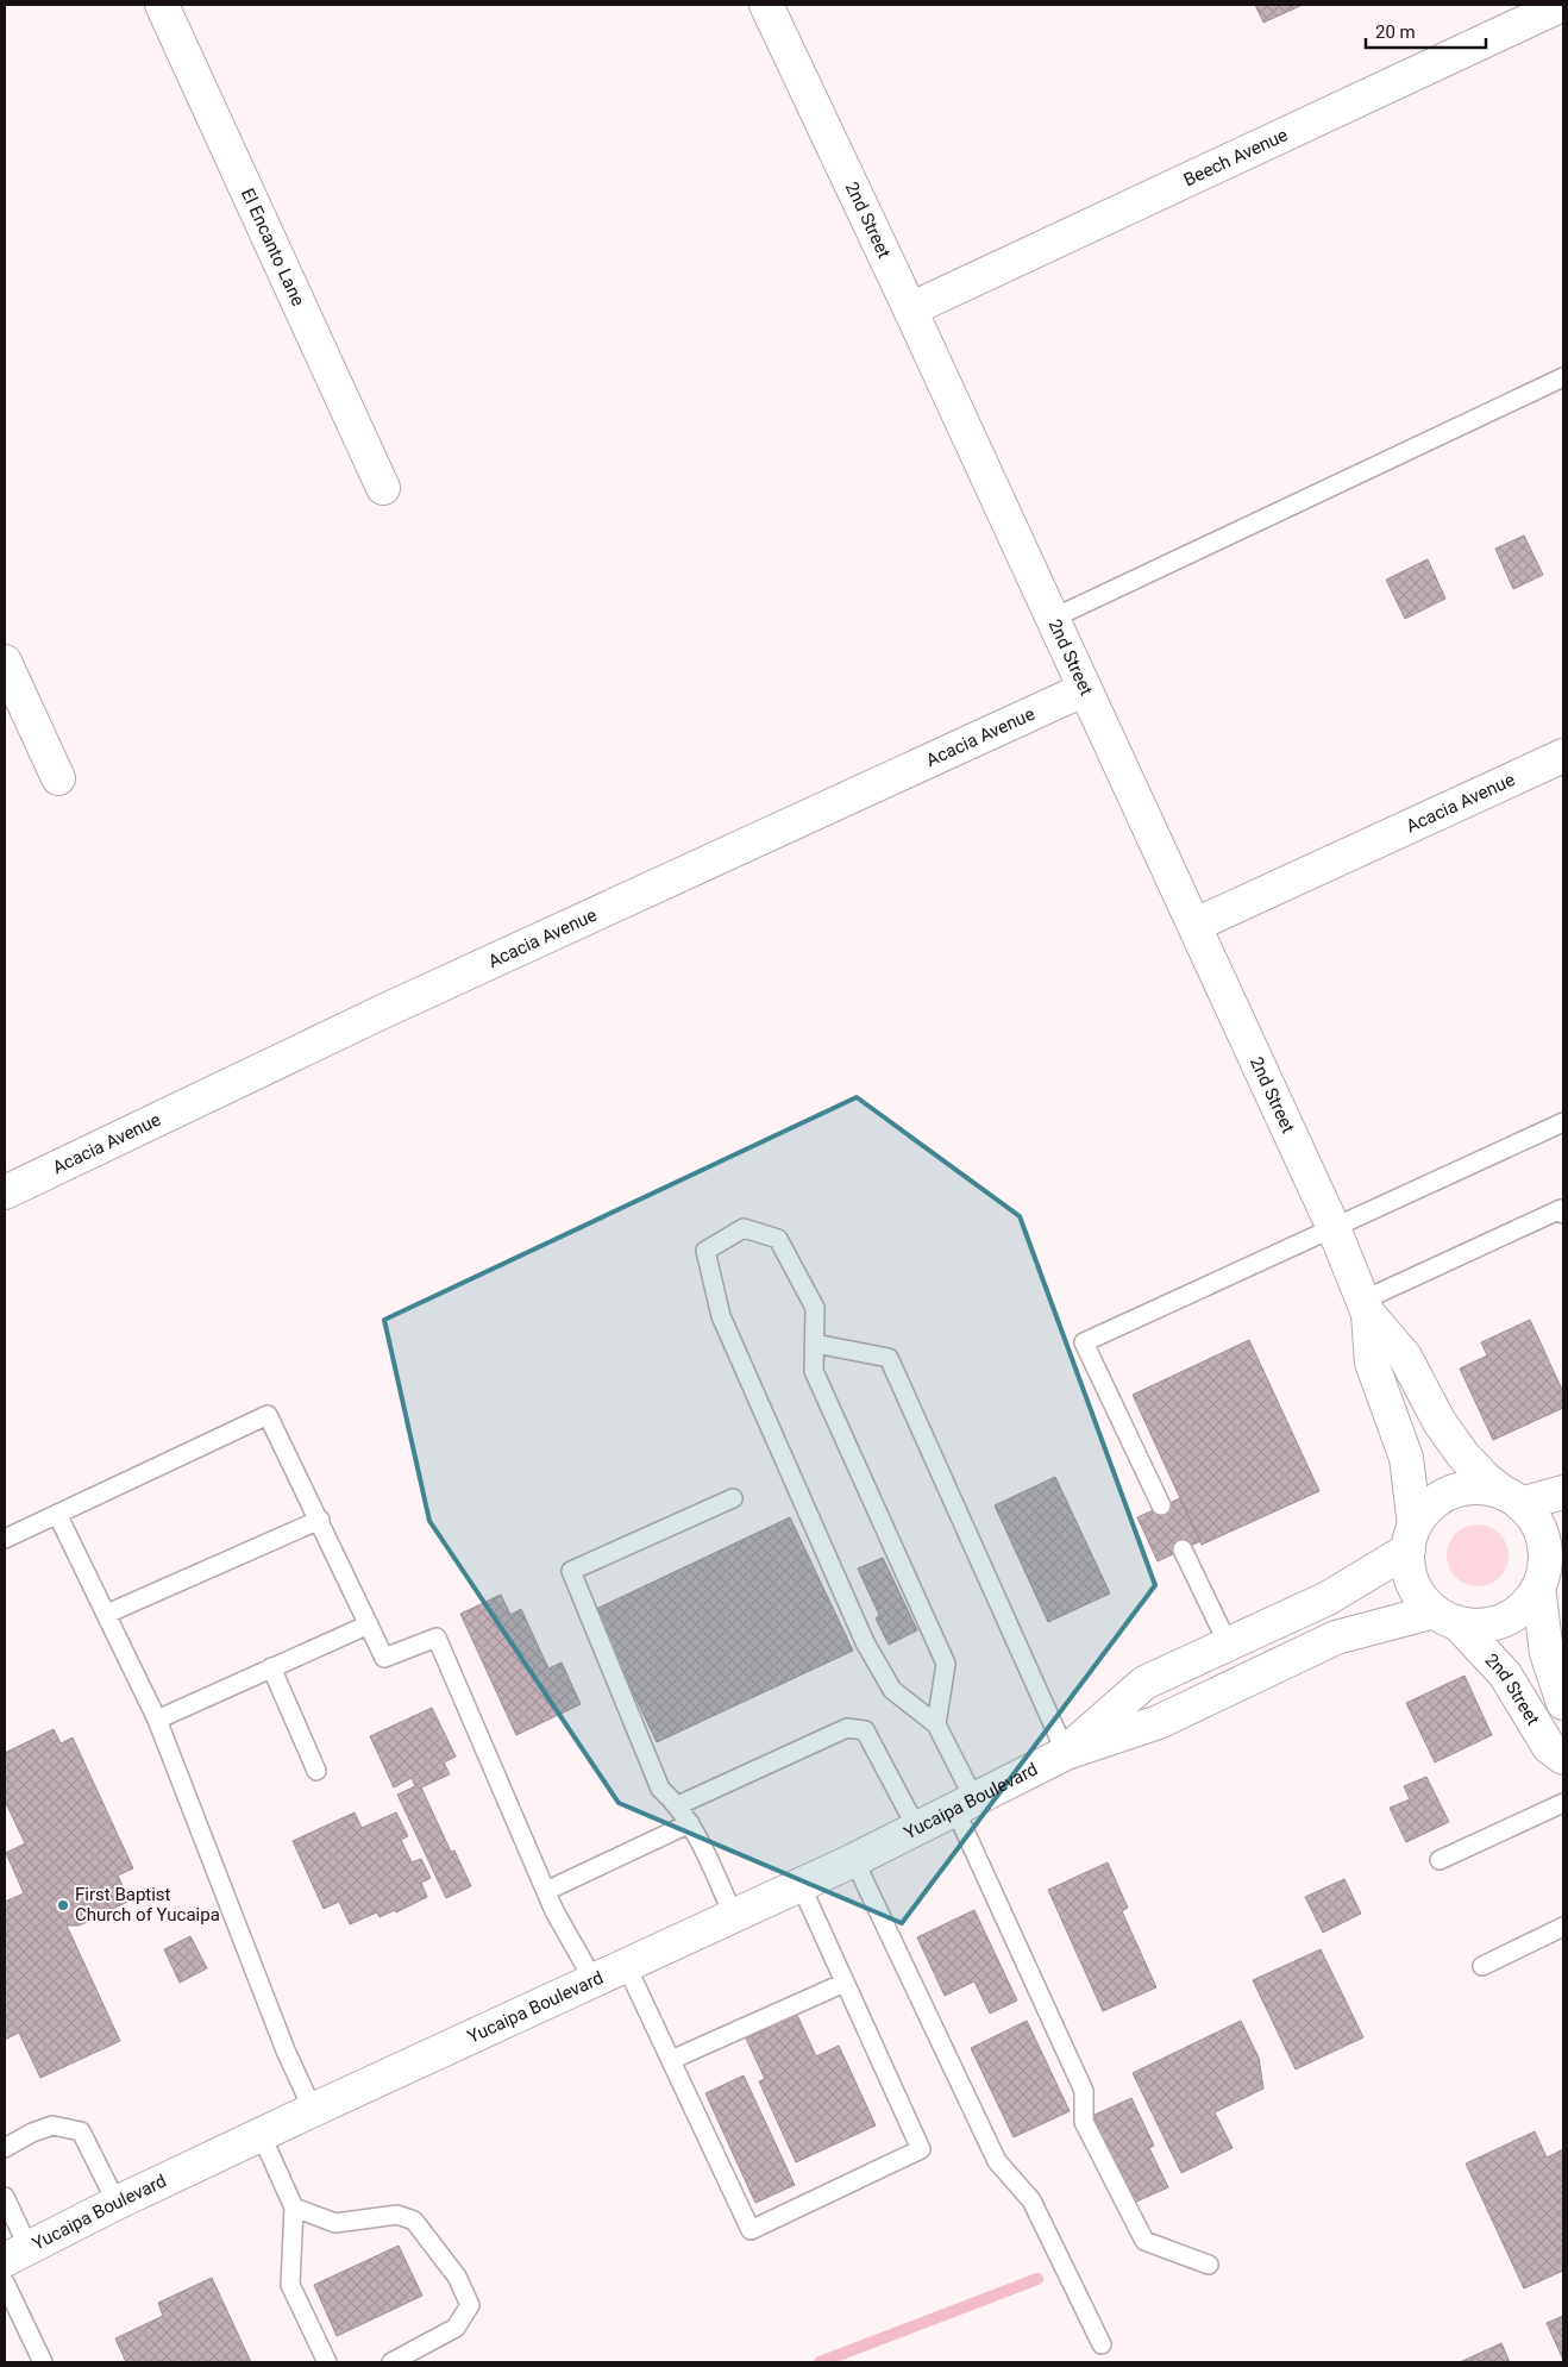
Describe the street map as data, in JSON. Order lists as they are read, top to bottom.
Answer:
{
  "streets": {
    "street": [
      "Beech Avenue",
      "2nd Street",
      "El Encanto Lane",
      "Acacia Avenue",
      "Yucaipa Boulevard"
    ]
  },
  "crossings": [
    ["Beech Avenue", "2nd Street"],
    ["2nd Street", "Acacia Avenue"],
    ["2nd Street", "Yucaipa Boulevard"]
  ],
  "places": ["First Baptist Church of Yucaipa"],
  "scale_bar": "20 m"
}
